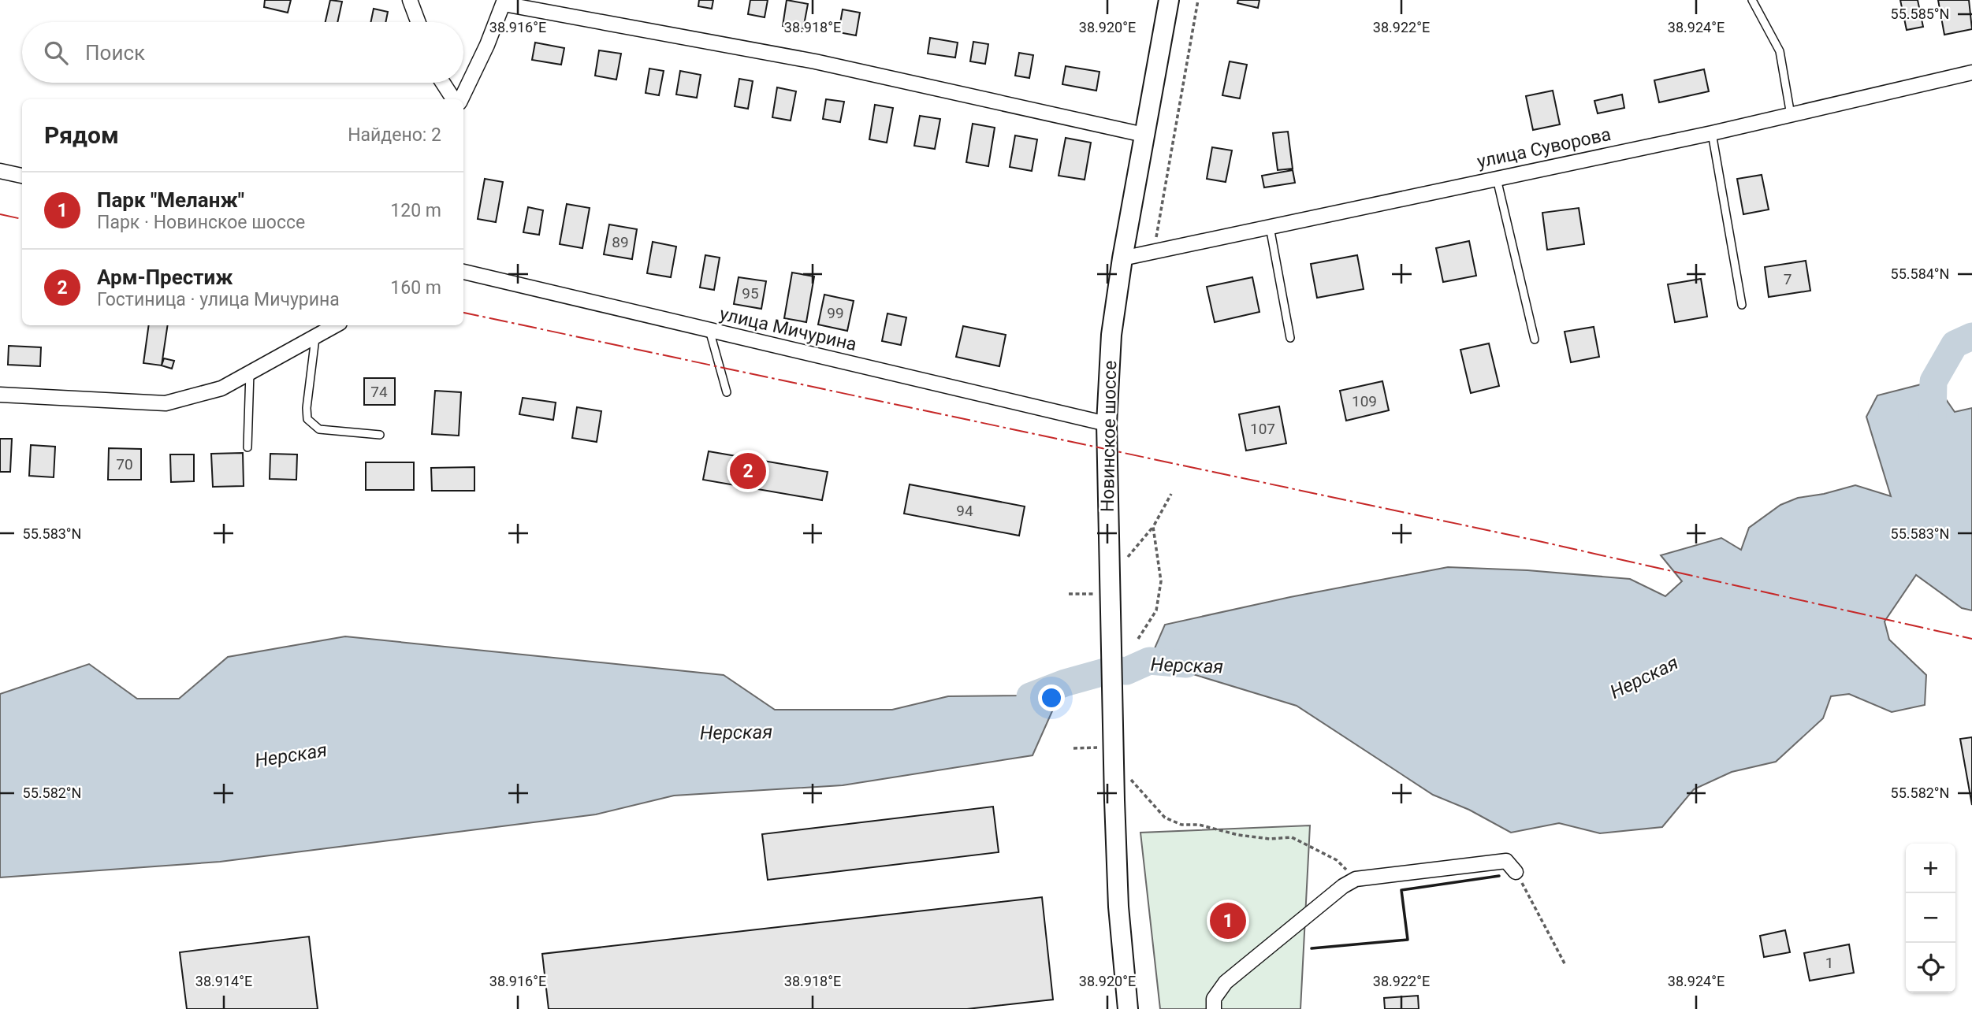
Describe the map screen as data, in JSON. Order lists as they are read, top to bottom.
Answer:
{
  "streets": {
    "street": ["улица Суворова", "улица Мичурина", "Новинское шоссе"]
  },
  "crossings": [
    ["улица Суворова", "Новинское шоссе"],
    ["улица Мичурина", "Новинское шоссе"]
  ],
  "water": ["Нерская"],
  "house_numbers": [
    "89",
    "7",
    "95",
    "99",
    "74",
    "109",
    "107",
    "70",
    "94",
    "1"
  ],
  "page": {
    "search": "Поиск",
    "heading": ["Рядом", "Найдено: 2"],
    "list": [
      {
        "mark": "1",
        "name": "Парк \"Меланж\"",
        "note": "Парк · Новинское шоссе",
        "value": "120 m"
      },
      {
        "mark": "2",
        "name": "Арм-Престиж",
        "note": "Гостиница · улица Мичурина",
        "value": "160 m"
      }
    ],
    "pins": ["2", "1"],
    "map_buttons": ["+", "−"]
  },
  "coordinates": [
    "55.585°N",
    "38.916°E",
    "38.918°E",
    "38.920°E",
    "38.922°E",
    "38.924°E",
    "55.584°N",
    "55.583°N",
    "55.582°N",
    "38.914°E"
  ]
}
